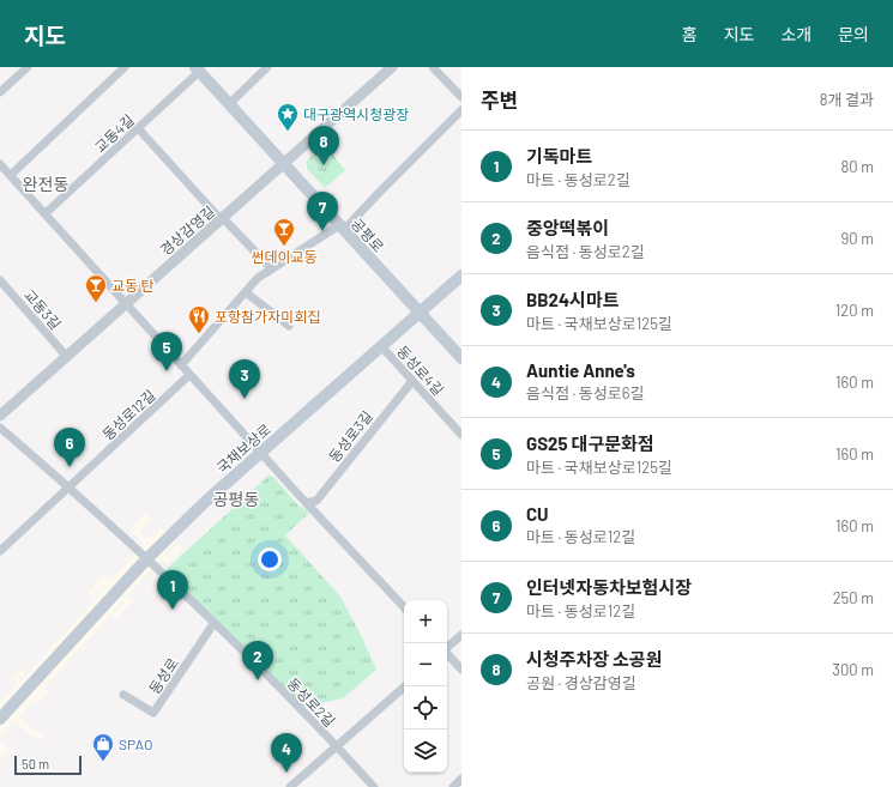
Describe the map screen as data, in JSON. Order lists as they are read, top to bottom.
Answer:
{
  "streets": {
    "main road": ["공평로", "국채보상로"],
    "street": [
      "교동4길",
      "경상감영길",
      "교동3길",
      "동성로4길",
      "동성로12길",
      "동성로3길",
      "동성로",
      "동성로2길"
    ]
  },
  "crossings": [
    ["교동4길", "공평로"],
    ["경상감영길", "공평로"],
    ["경상감영길", "교동3길"],
    ["공평로", "국채보상로"],
    ["동성로4길", "동성로3길"],
    ["동성로4길", "국채보상로"],
    ["동성로12길", "동성로2길"],
    ["국채보상로", "동성로2길"],
    ["동성로", "동성로2길"]
  ],
  "districts": ["완전동", "공평동"],
  "places": {
    "place": ["대구광역시청광장"],
    "bar": ["썬데이교동", "교동 탄"],
    "restaurant": ["포항참가자미회집"],
    "shop": ["SPAO"]
  },
  "scale_bar": "50 m",
  "page": {
    "header": "지도",
    "nav": [
      "홈",
      "지도",
      "소개",
      "문의"
    ],
    "heading": ["주변", "8개 결과"],
    "pins": [
      "8",
      "7",
      "5",
      "3",
      "6",
      "1",
      "2",
      "4"
    ],
    "list": [
      {
        "mark": "1",
        "name": "기독마트",
        "note": "마트 · 동성로2길",
        "value": "80 m"
      },
      {
        "mark": "2",
        "name": "중앙떡볶이",
        "note": "음식점 · 동성로2길",
        "value": "90 m"
      },
      {
        "mark": "3",
        "name": "BB24시마트",
        "note": "마트 · 국채보상로125길",
        "value": "120 m"
      },
      {
        "mark": "4",
        "name": "Auntie Anne's",
        "note": "음식점 · 동성로6길",
        "value": "160 m"
      },
      {
        "mark": "5",
        "name": "GS25 대구문화점",
        "note": "마트 · 국채보상로125길",
        "value": "160 m"
      },
      {
        "mark": "6",
        "name": "CU",
        "note": "마트 · 동성로12길",
        "value": "160 m"
      },
      {
        "mark": "7",
        "name": "인터넷자동차보험시장",
        "note": "마트 · 동성로12길",
        "value": "250 m"
      },
      {
        "mark": "8",
        "name": "시청주차장 소공원",
        "note": "공원 · 경상감영길",
        "value": "300 m"
      }
    ],
    "map_buttons": ["+", "−"],
    "scale": "50 m"
  }
}
